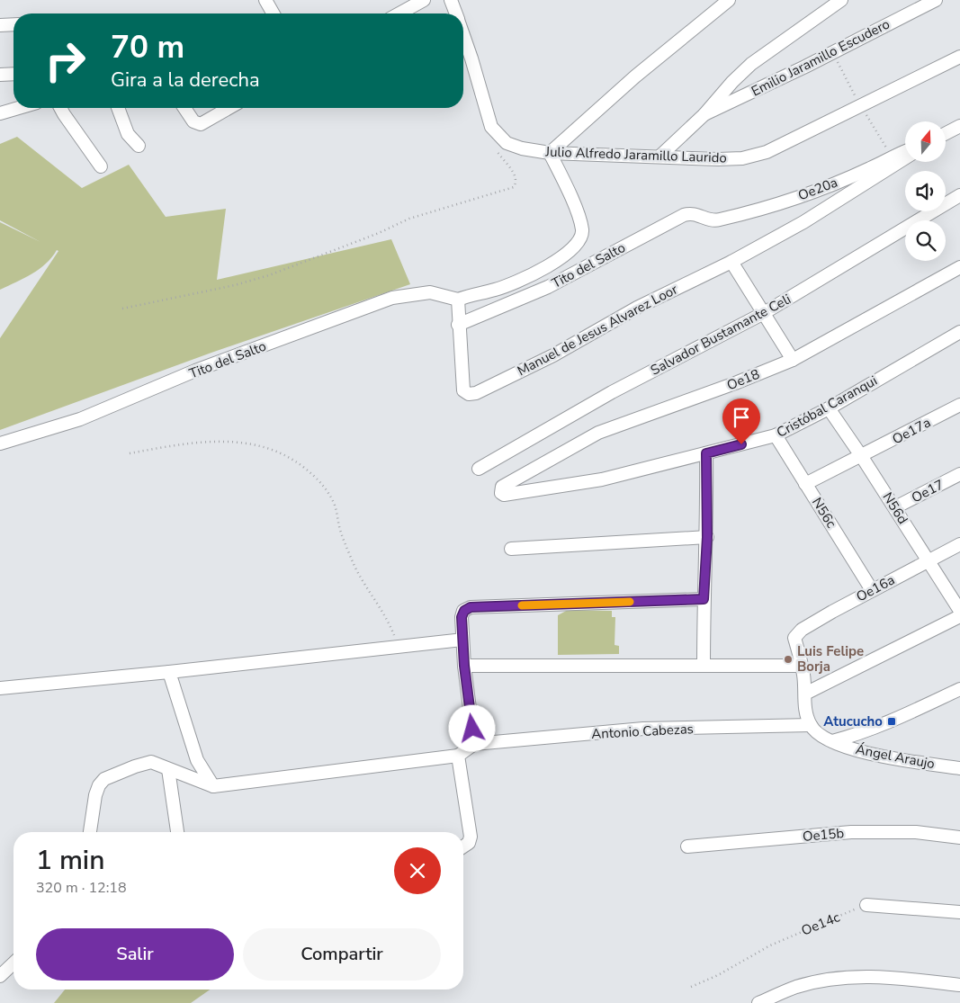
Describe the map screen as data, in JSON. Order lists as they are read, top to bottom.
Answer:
{
  "streets": {
    "street": [
      "Emilio Jaramillo Escudero",
      "Julio Alfredo Jaramillo Laurido",
      "Oe20a",
      "Tito del Salto",
      "Manuel de Jesus Alvarez Loor",
      "Salvador Bustamante Celi",
      "Oe18",
      "Cristóbal Caranqui",
      "Oe17a",
      "Oe17",
      "N56d",
      "N56c",
      "Oe16a",
      "Antonio Cabezas",
      "Ángel Araujo",
      "Oe15b"
    ],
    "path": ["Oe14c"]
  },
  "crossings": [
    ["Oe20a", "Tito del Salto"],
    ["Tito del Salto", "Manuel de Jesus Alvarez Loor"],
    ["Oe18", "Cristóbal Caranqui"],
    ["Cristóbal Caranqui", "N56d"],
    ["Cristóbal Caranqui", "N56c"],
    ["Oe17a", "N56d"],
    ["Oe17a", "N56c"],
    ["Oe17", "N56d"],
    ["N56d", "Oe16a"],
    ["N56c", "Oe16a"]
  ],
  "places": {
    "other": ["Luis Felipe Borja"],
    "transit": ["Atucucho"]
  },
  "north": "top",
  "page": {
    "turn": ["70 m", "Gira a la derecha"],
    "heading": ["1 min", "320 m · 12:18"],
    "buttons": ["Salir", "Compartir"]
  }
}
